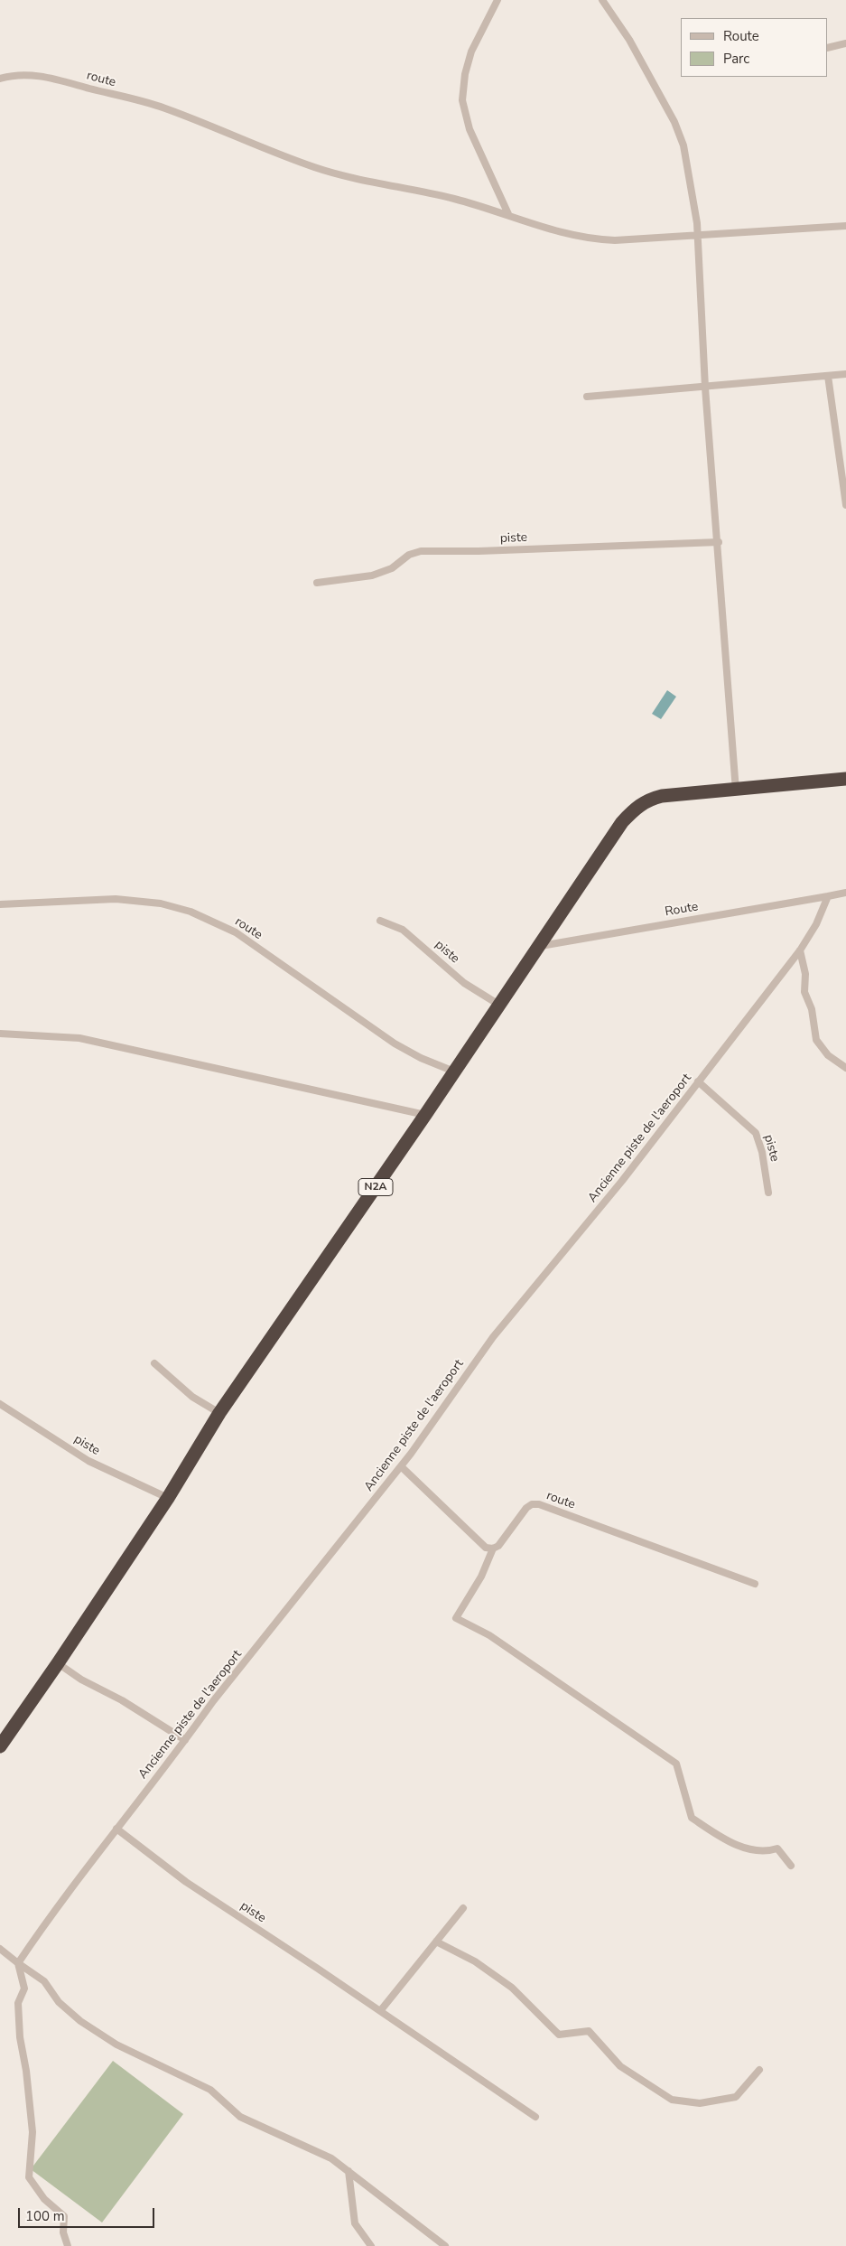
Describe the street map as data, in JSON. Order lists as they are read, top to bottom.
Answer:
{
  "streets": {
    "highway": ["N2A"],
    "street": [
      "route",
      "piste",
      "Route",
      "Ancienne piste de l'aeroport"
    ]
  },
  "crossings": [
    ["route", "N2A"],
    ["piste", "Ancienne piste de l'aeroport"],
    ["piste", "N2A"],
    ["Route", "Ancienne piste de l'aeroport"],
    ["Route", "N2A"]
  ],
  "legend": ["Route", "Parc"],
  "scale_bar": "100 m"
}
